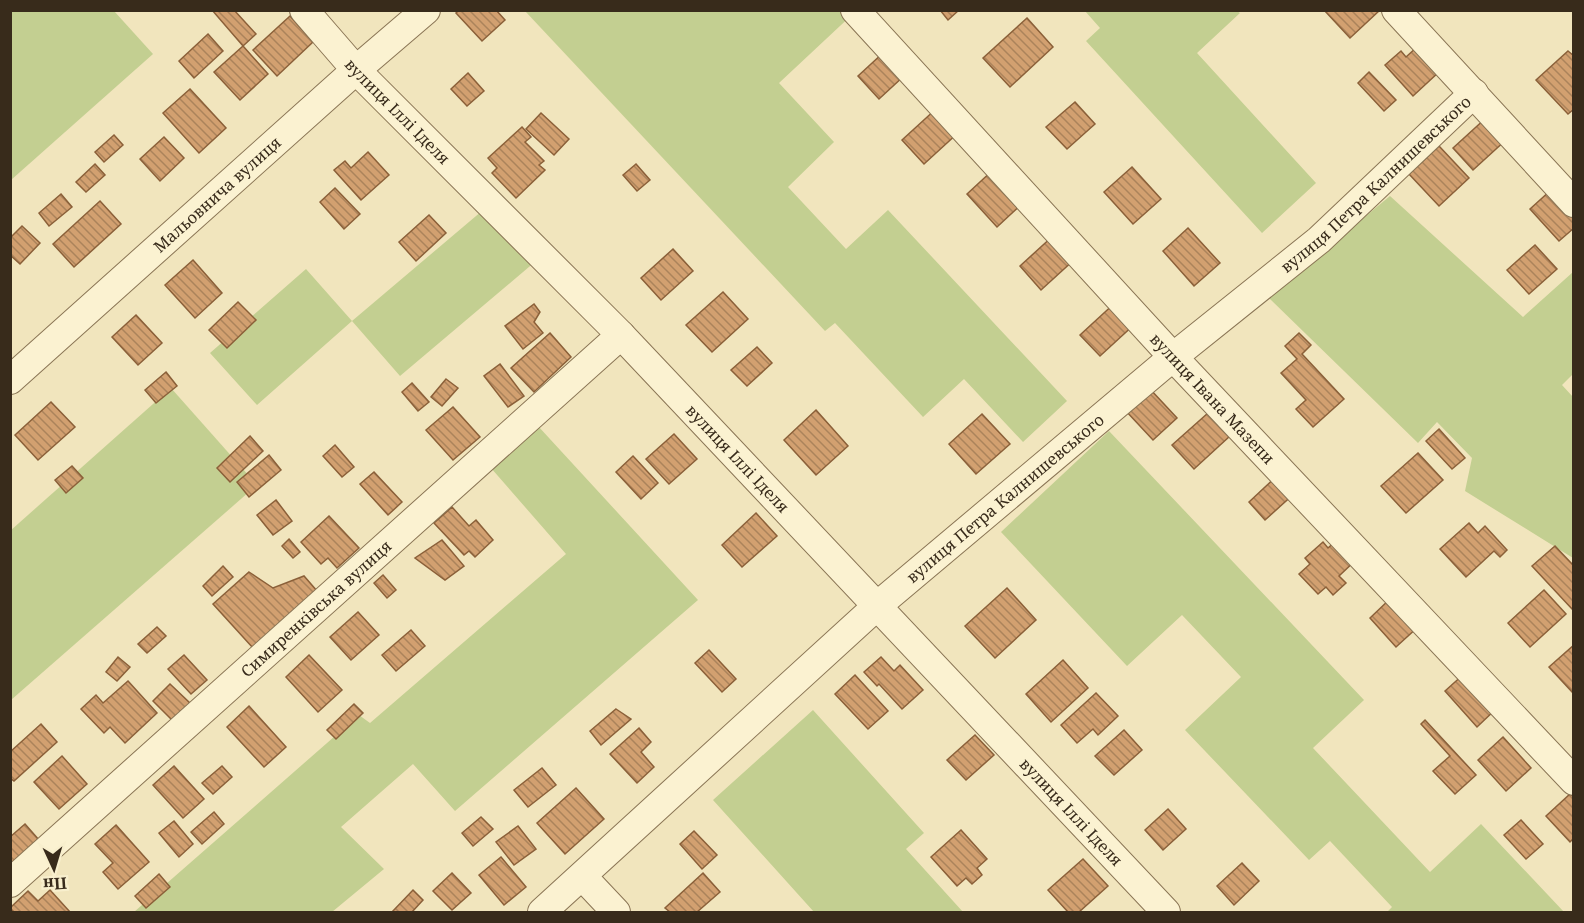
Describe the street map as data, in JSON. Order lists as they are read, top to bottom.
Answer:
{
  "streets": {
    "street": [
      "вулиця Іллі Іделя",
      "вулиця Петра Калнишевського",
      "Мальовнича вулиця",
      "вулиця Івана Мазепи",
      "Симиренківська вулиця"
    ]
  },
  "crossings": [
    ["вулиця Іллі Іделя", "вулиця Петра Калнишевського"],
    ["вулиця Іллі Іделя", "Мальовнича вулиця"],
    ["вулиця Іллі Іделя", "Симиренківська вулиця"],
    ["вулиця Петра Калнишевського", "вулиця Івана Мазепи"]
  ],
  "north": "bottom"
}
